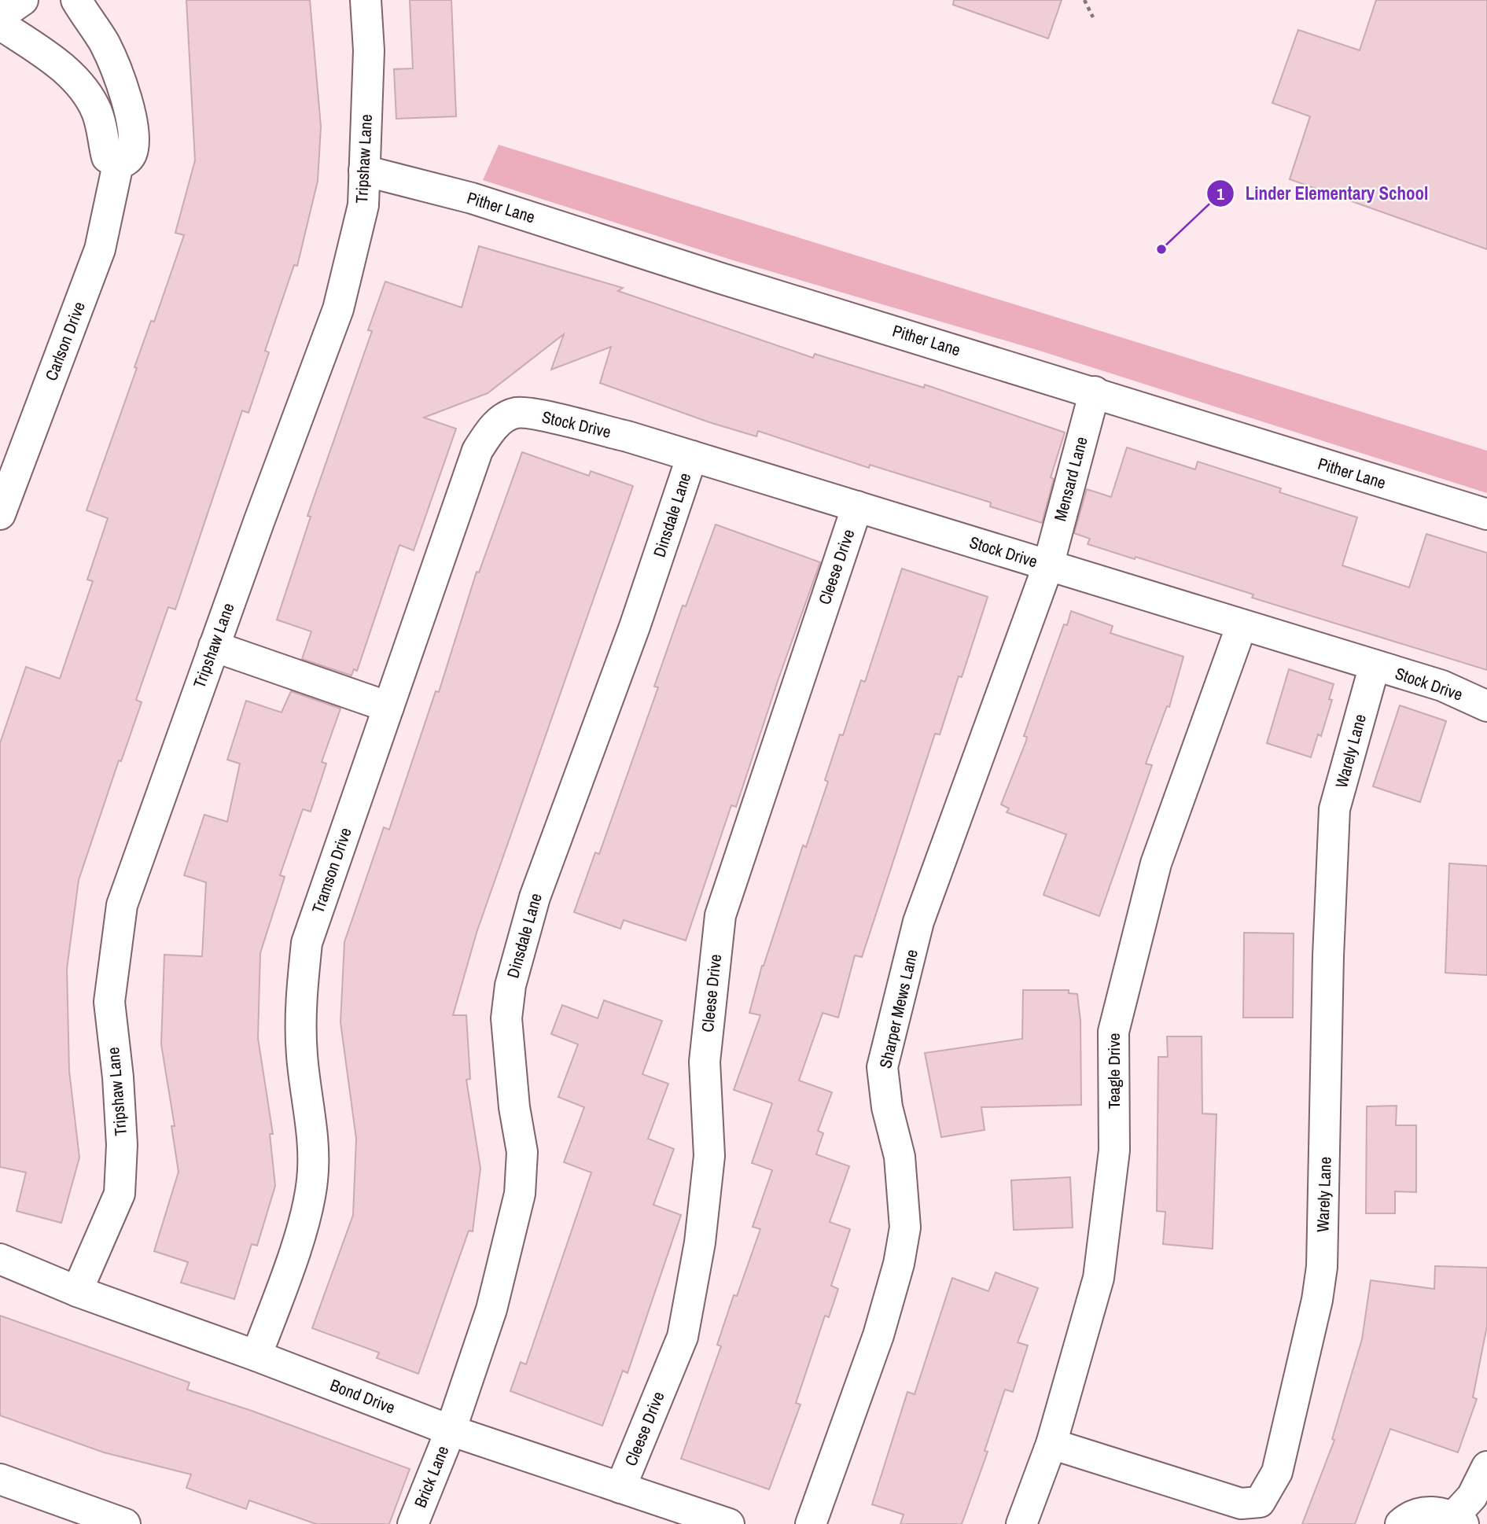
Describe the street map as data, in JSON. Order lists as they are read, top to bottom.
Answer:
{
  "streets": {
    "street": [
      "Tripshaw Lane",
      "Pither Lane",
      "Carlson Drive",
      "Stock Drive",
      "Mensard Lane",
      "Dinsdale Lane",
      "Cleese Drive",
      "Warely Lane",
      "Tramson Drive",
      "Sharper Mews Lane",
      "Teagle Drive",
      "Bond Drive",
      "Brick Lane"
    ]
  },
  "crossings": [
    ["Tripshaw Lane", "Pither Lane"],
    ["Tripshaw Lane", "Bond Drive"],
    ["Pither Lane", "Mensard Lane"],
    ["Stock Drive", "Mensard Lane"],
    ["Stock Drive", "Dinsdale Lane"],
    ["Stock Drive", "Cleese Drive"],
    ["Stock Drive", "Warely Lane"],
    ["Stock Drive", "Tramson Drive"],
    ["Stock Drive", "Sharper Mews Lane"],
    ["Stock Drive", "Teagle Drive"],
    ["Mensard Lane", "Sharper Mews Lane"],
    ["Dinsdale Lane", "Bond Drive"],
    ["Dinsdale Lane", "Brick Lane"],
    ["Cleese Drive", "Bond Drive"],
    ["Warely Lane", "Teagle Drive"],
    ["Tramson Drive", "Bond Drive"],
    ["Bond Drive", "Brick Lane"]
  ],
  "places": ["Linder Elementary School"]
}
